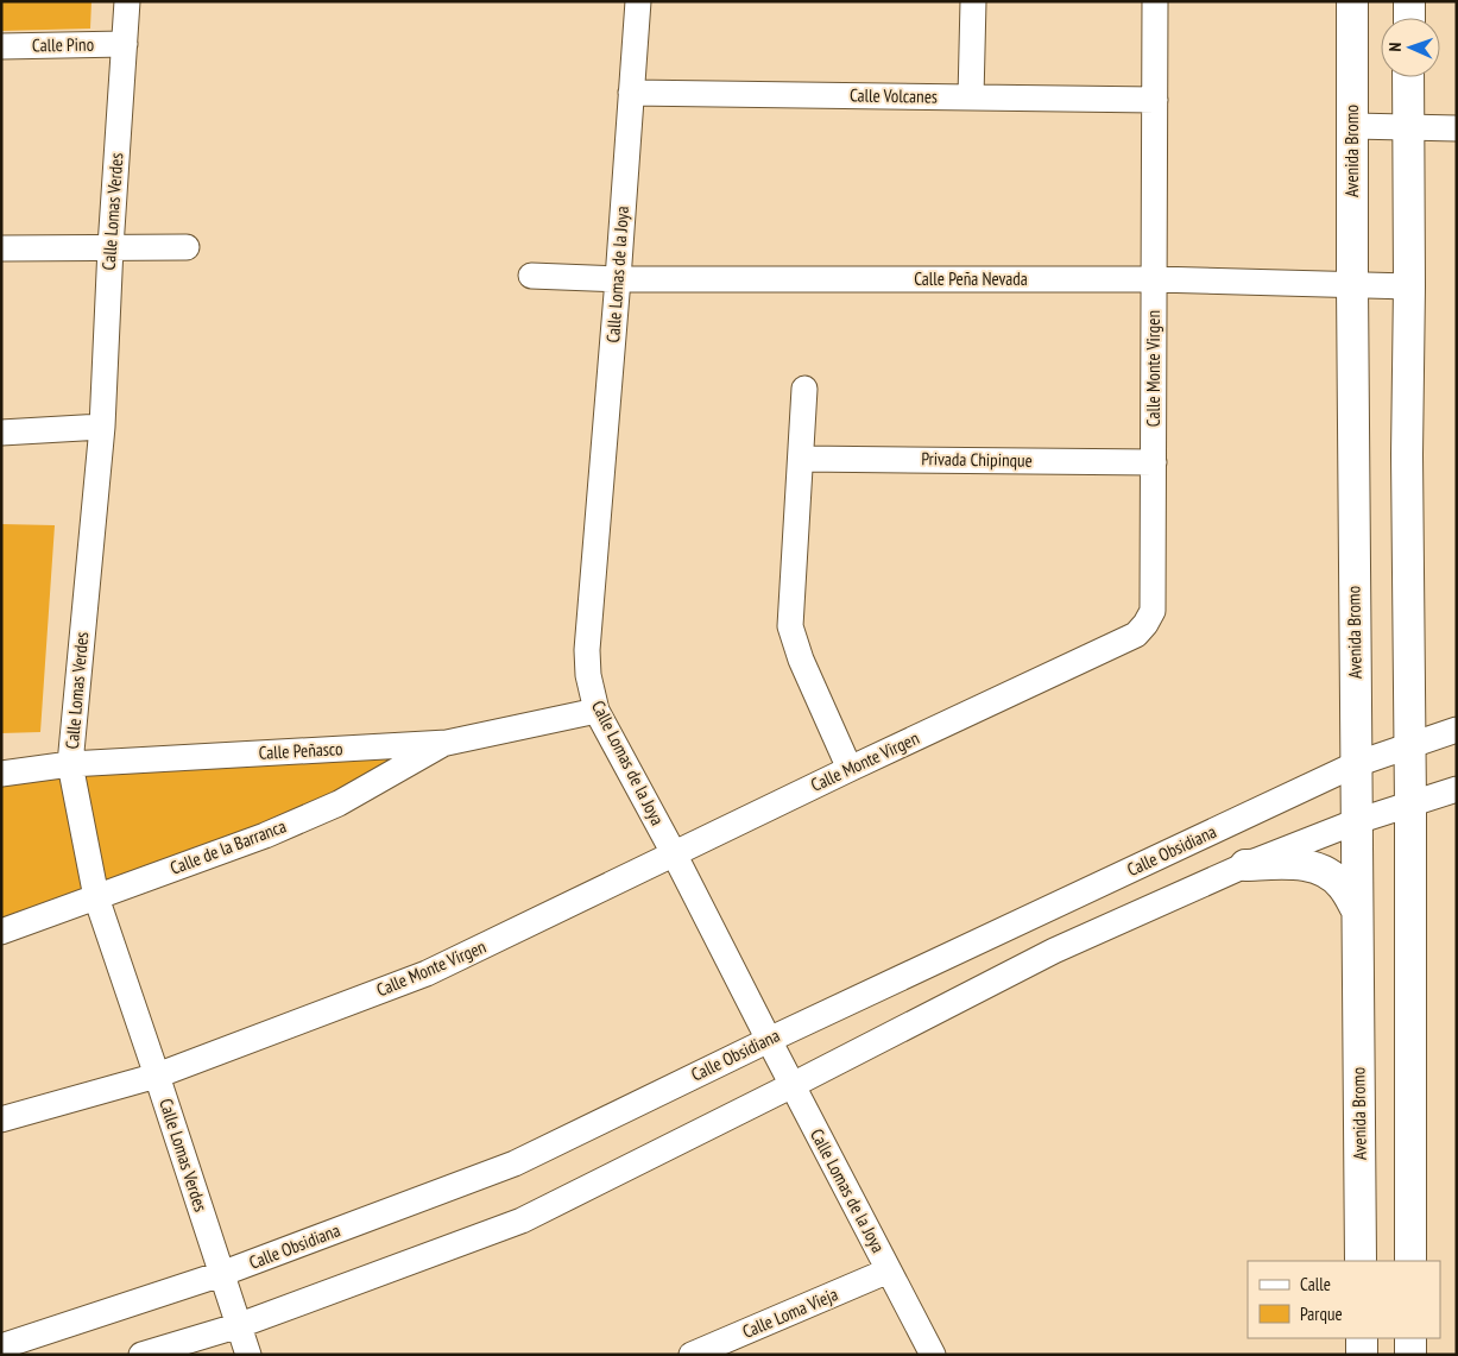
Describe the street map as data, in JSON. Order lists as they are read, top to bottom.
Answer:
{
  "streets": {
    "street": [
      "Calle Pino",
      "Calle Volcanes",
      "Avenida Bromo",
      "Calle Lomas Verdes",
      "Calle Lomas de la Joya",
      "Calle Peña Nevada",
      "Calle Monte Virgen",
      "Privada Chipinque",
      "Calle Peñasco",
      "Calle de la Barranca",
      "Calle Obsidiana",
      "Calle Loma Vieja"
    ]
  },
  "crossings": [
    ["Calle Pino", "Calle Lomas Verdes"],
    ["Calle Volcanes", "Calle Lomas de la Joya"],
    ["Calle Volcanes", "Calle Monte Virgen"],
    ["Avenida Bromo", "Calle Peña Nevada"],
    ["Avenida Bromo", "Calle Obsidiana"],
    ["Calle Lomas Verdes", "Calle Monte Virgen"],
    ["Calle Lomas Verdes", "Calle Peñasco"],
    ["Calle Lomas Verdes", "Calle de la Barranca"],
    ["Calle Lomas Verdes", "Calle Obsidiana"],
    ["Calle Lomas de la Joya", "Calle Peña Nevada"],
    ["Calle Lomas de la Joya", "Calle Monte Virgen"],
    ["Calle Lomas de la Joya", "Calle Peñasco"],
    ["Calle Lomas de la Joya", "Calle Obsidiana"],
    ["Calle Lomas de la Joya", "Calle Loma Vieja"],
    ["Calle Peña Nevada", "Calle Monte Virgen"],
    ["Calle Monte Virgen", "Privada Chipinque"],
    ["Calle Peñasco", "Calle de la Barranca"]
  ],
  "legend": ["Calle", "Parque"],
  "north": "left"
}
